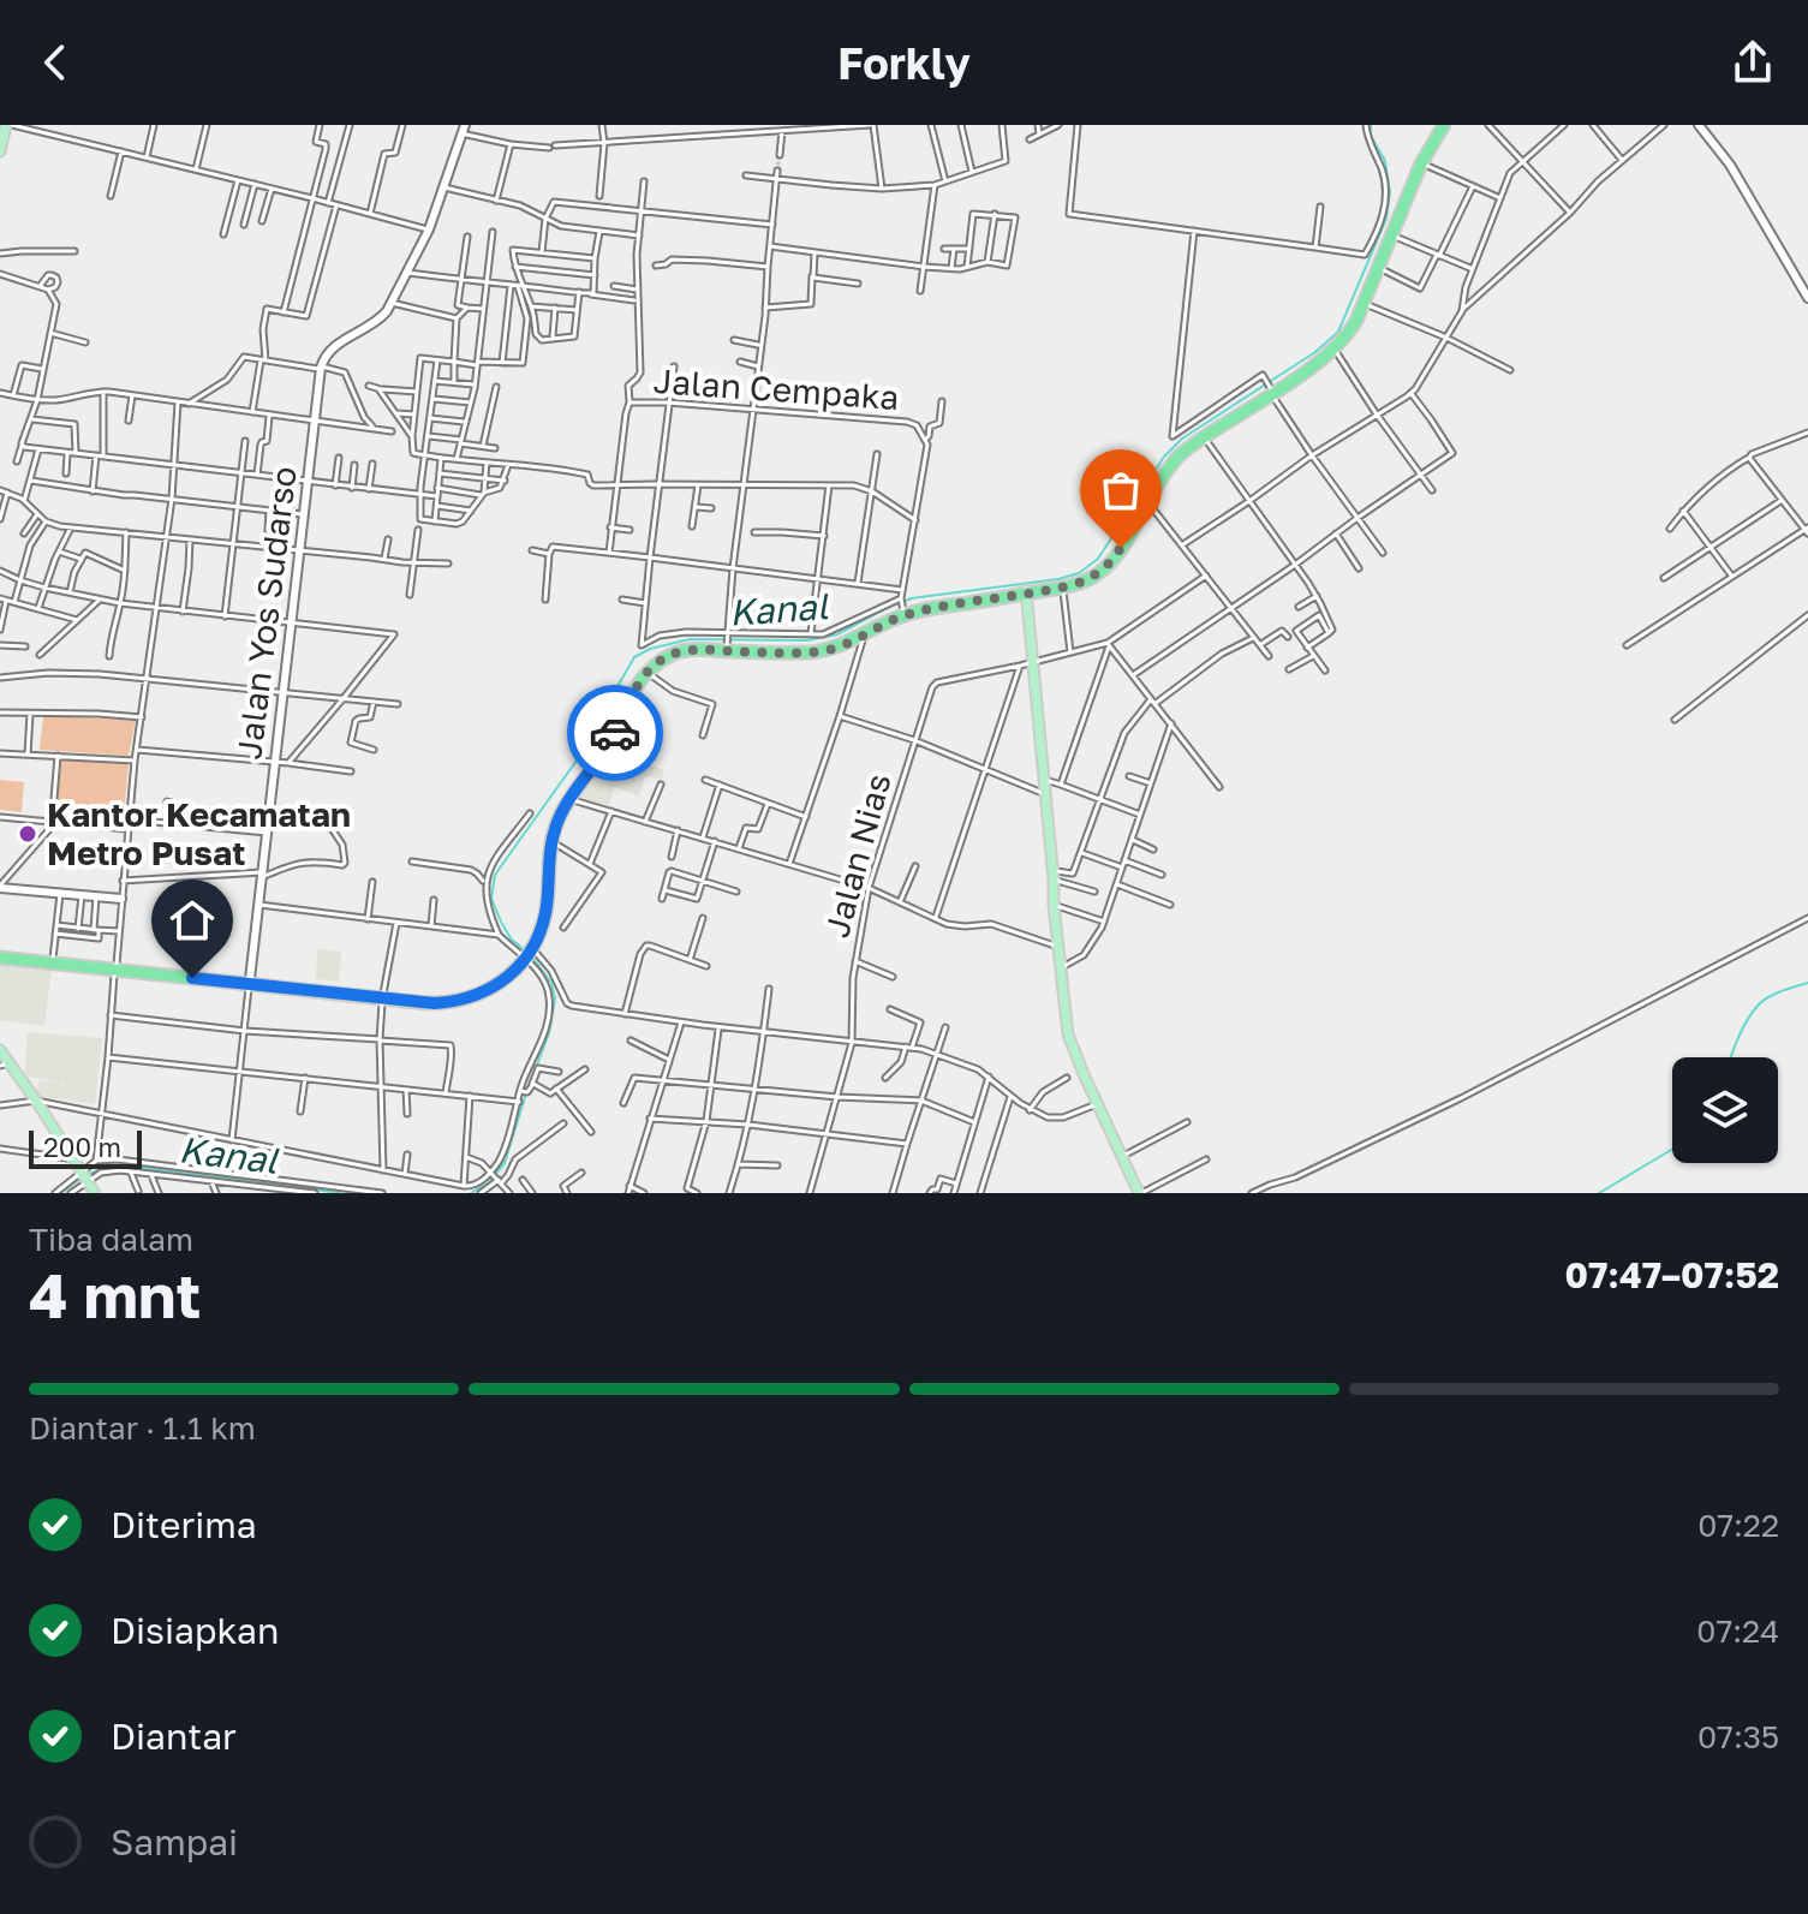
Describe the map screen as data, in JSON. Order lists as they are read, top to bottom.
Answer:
{
  "streets": {
    "street": ["Jalan Cempaka", "Jalan Yos Sudarso", "Jalan Nias"]
  },
  "water": ["Kanal"],
  "places": ["Kantor Kecamatan Metro Pusat"],
  "scale_bar": "200 m",
  "page": {
    "header": "Forkly",
    "scale": "200 m",
    "heading": ["4 mnt", "Tiba dalam", "07:47–07:52"],
    "bar": "Diantar · 1.1 km",
    "list": [
      ["Diterima", "07:22"],
      ["Disiapkan", "07:24"],
      ["Diantar", "07:35"],
      "Sampai"
    ]
  }
}
